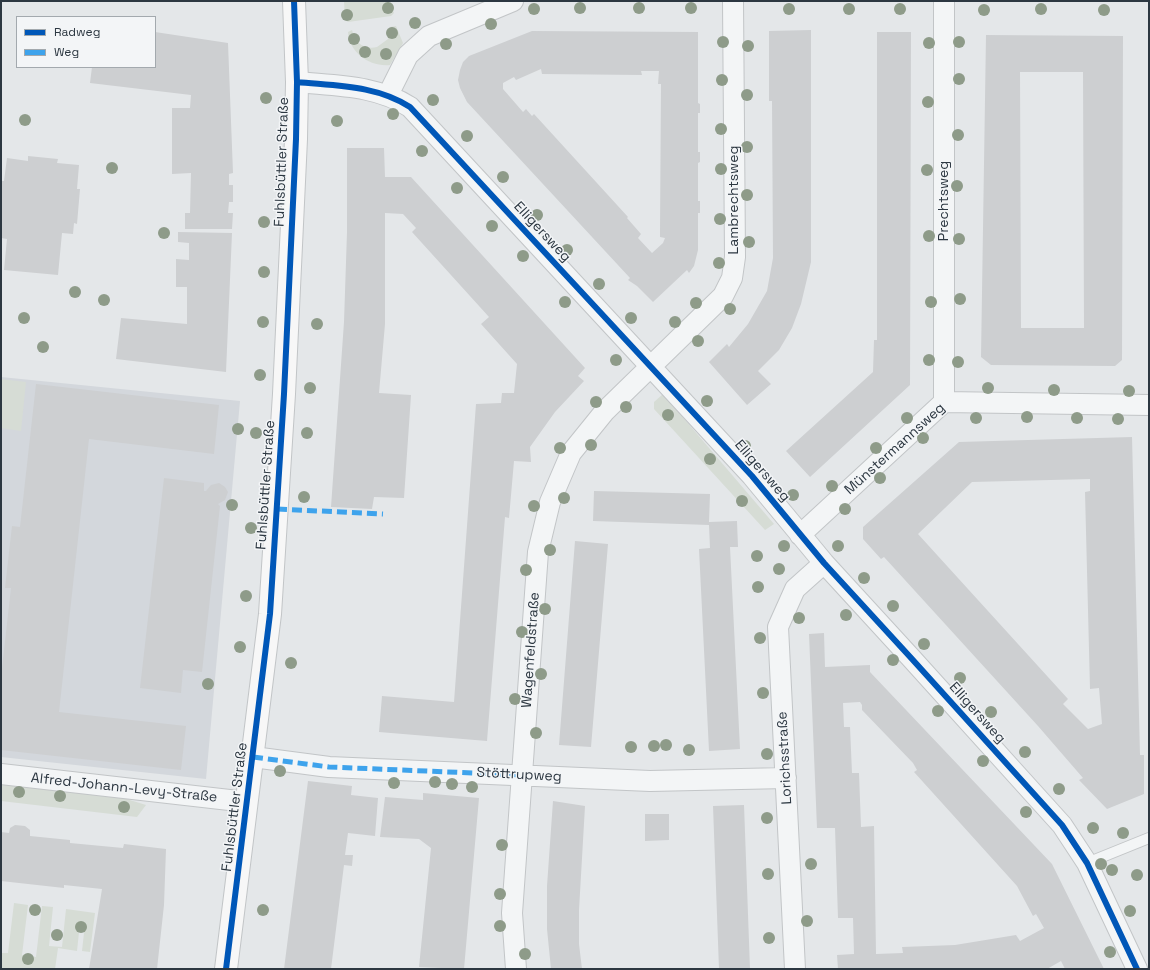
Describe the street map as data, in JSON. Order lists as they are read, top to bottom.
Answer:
{
  "streets": {
    "main road": ["Fuhlsbüttler Straße"],
    "street": [
      "Lambrechtsweg",
      "Prechtsweg",
      "Elligersweg",
      "Münstermannsweg",
      "Wagenfeldstraße",
      "Lorichsstraße",
      "Stöttrupweg",
      "Alfred-Johann-Levy-Straße"
    ]
  },
  "crossings": [
    ["Fuhlsbüttler Straße", "Elligersweg"],
    ["Fuhlsbüttler Straße", "Stöttrupweg"],
    ["Fuhlsbüttler Straße", "Alfred-Johann-Levy-Straße"],
    ["Lambrechtsweg", "Elligersweg"],
    ["Lambrechtsweg", "Wagenfeldstraße"],
    ["Prechtsweg", "Münstermannsweg"],
    ["Elligersweg", "Münstermannsweg"],
    ["Elligersweg", "Wagenfeldstraße"],
    ["Elligersweg", "Lorichsstraße"],
    ["Wagenfeldstraße", "Stöttrupweg"],
    ["Lorichsstraße", "Stöttrupweg"]
  ],
  "legend": ["Radweg", "Weg"]
}
